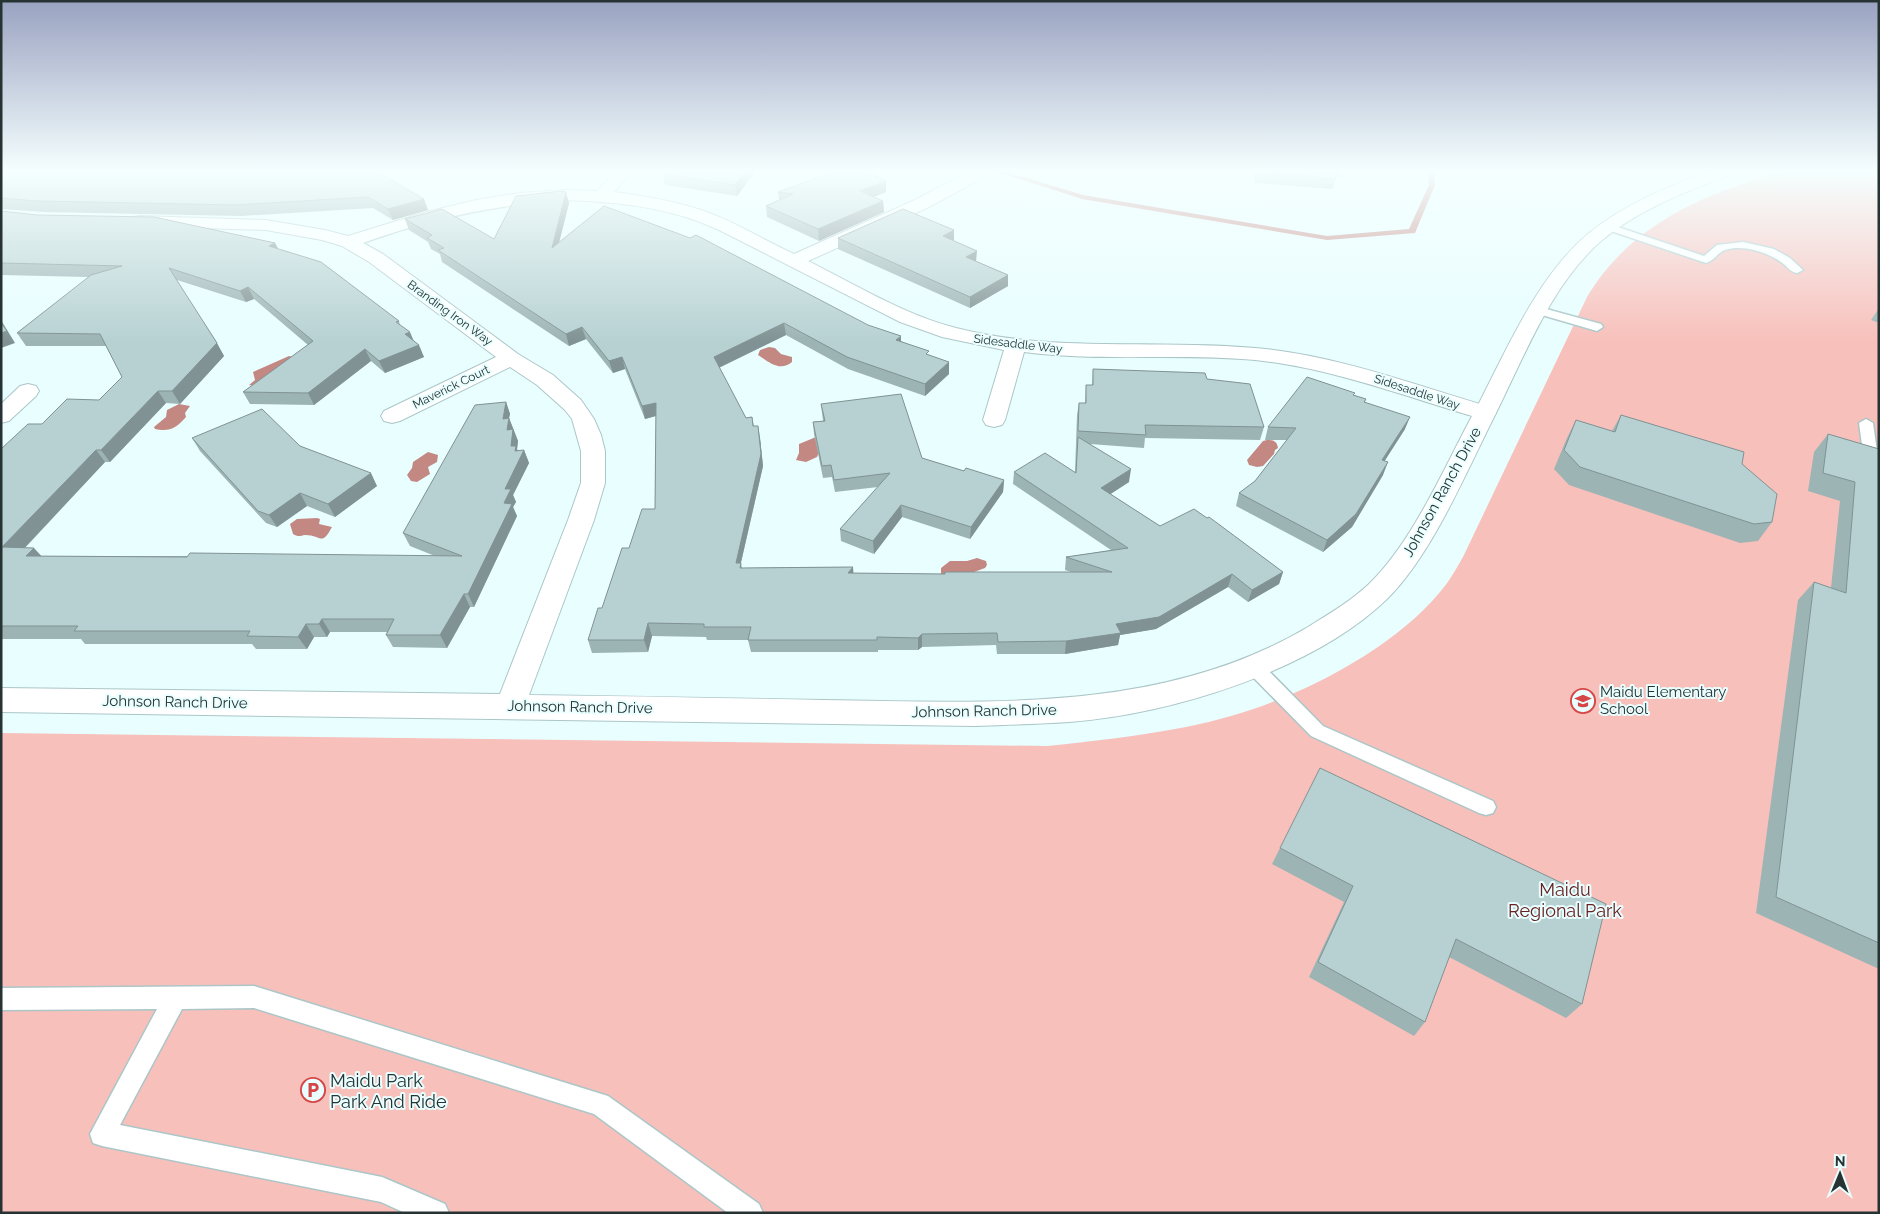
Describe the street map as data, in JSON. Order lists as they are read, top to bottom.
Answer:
{
  "streets": {
    "street": [
      "Branding Iron Way",
      "Sidesaddle Way",
      "Maverick Court",
      "Johnson Ranch Drive"
    ]
  },
  "crossings": [
    ["Branding Iron Way", "Sidesaddle Way"],
    ["Branding Iron Way", "Maverick Court"],
    ["Branding Iron Way", "Johnson Ranch Drive"],
    ["Sidesaddle Way", "Johnson Ranch Drive"]
  ],
  "parks": ["Maidu Regional Park"],
  "places": {
    "school or university": ["Maidu Elementary School"],
    "parking": ["Maidu Park Park And Ride"]
  },
  "north": "top"
}
